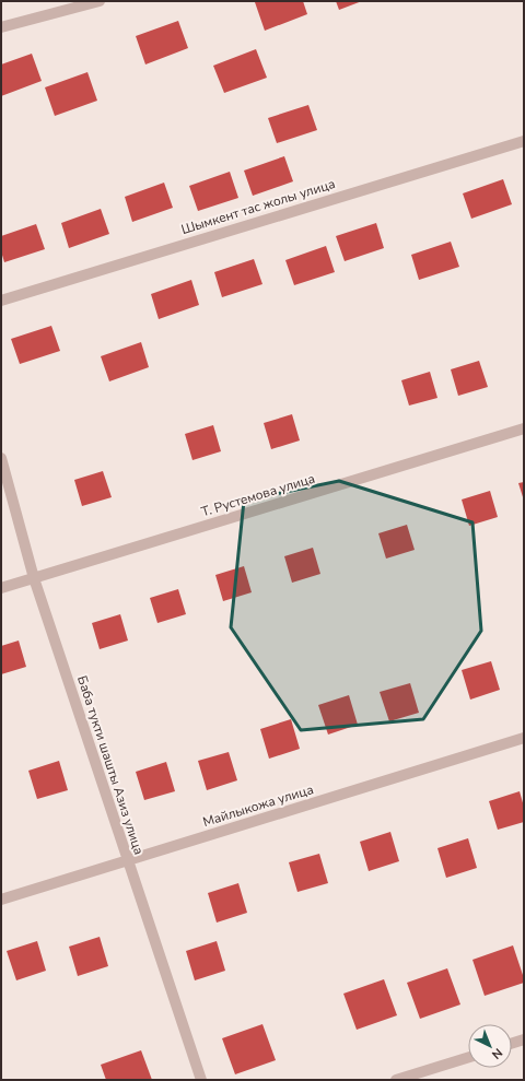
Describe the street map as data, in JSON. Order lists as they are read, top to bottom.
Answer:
{
  "streets": {
    "street": [
      "Шымкент тас жолы улица",
      "Т. Рустемова улица",
      "Баба тукти шашты Азиз улица",
      "Майлыкожа улица"
    ]
  },
  "crossings": [
    ["Т. Рустемова улица", "Баба тукти шашты Азиз улица"],
    ["Баба тукти шашты Азиз улица", "Майлыкожа улица"]
  ],
  "north": "bottom right"
}
